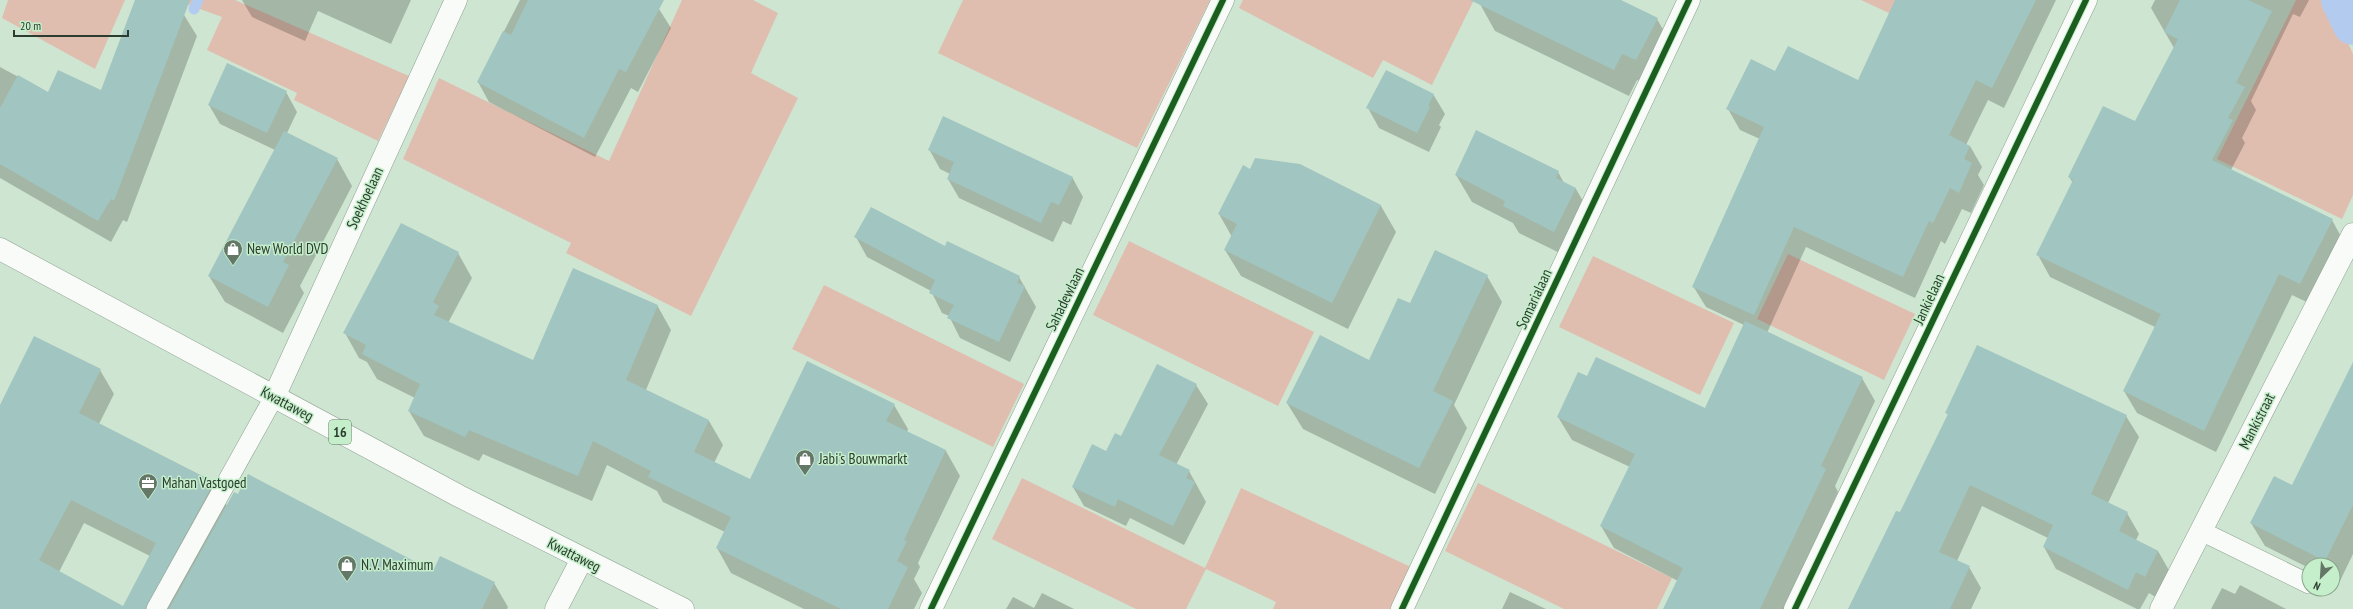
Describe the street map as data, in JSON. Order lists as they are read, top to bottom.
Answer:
{
  "streets": {
    "street": [
      "Soekhoelaan",
      "Sahadewlaan",
      "Somarialaan",
      "Jankielaan",
      "Kwattaweg",
      "Mankistraat",
      "16"
    ]
  },
  "crossings": [
    ["Soekhoelaan", "Kwattaweg"]
  ],
  "places": {
    "shop": ["New World DVD", "Jabi's Bouwmarkt", "N.V. Maximum"],
    "office": ["Mahan Vastgoed"]
  },
  "scale_bar": "20 m",
  "north": "bottom left"
}
